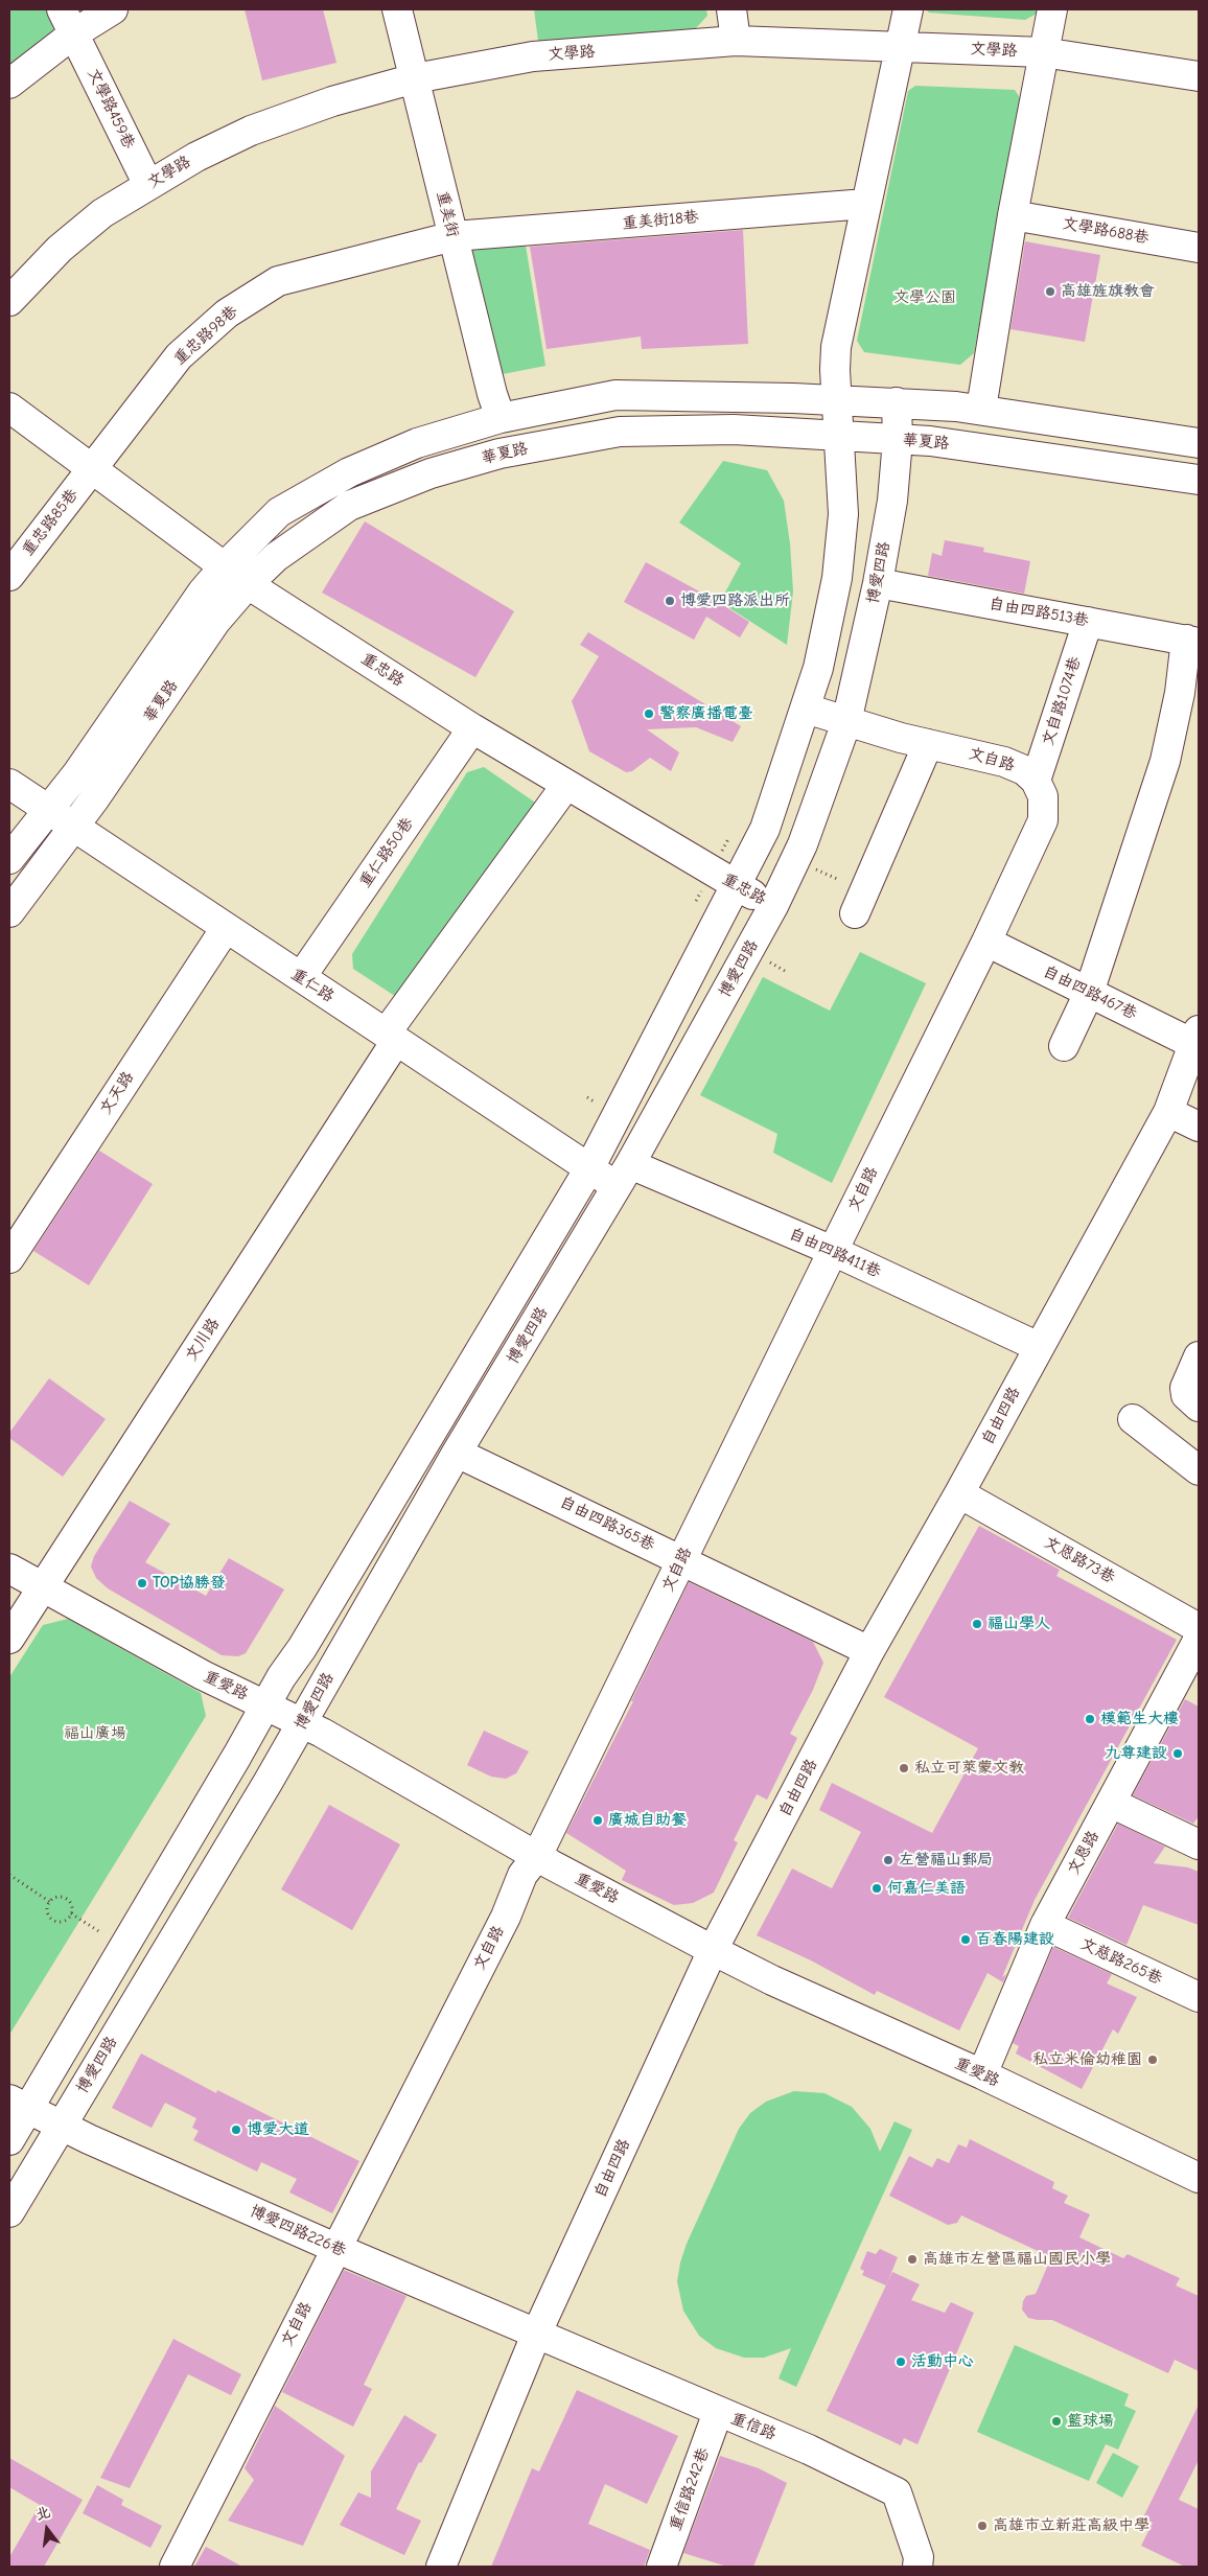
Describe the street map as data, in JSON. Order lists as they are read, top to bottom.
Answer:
{
  "streets": {
    "street": [
      "文學路",
      "文學路459巷",
      "重美街",
      "重美街18巷",
      "文學路688巷",
      "重忠路98巷",
      "華夏路",
      "重忠路85巷",
      "博愛四路",
      "自由四路513巷",
      "重忠路",
      "文自路1074巷",
      "文自路",
      "重仁路50巷",
      "重仁路",
      "自由四路467巷",
      "文天路",
      "自由四路411巷",
      "文川路",
      "自由四路",
      "自由四路365巷",
      "文恩路73巷",
      "重愛路",
      "文恩路",
      "文慈路265巷",
      "博愛四路226巷",
      "重信路",
      "重信路242巷"
    ]
  },
  "crossings": [
    ["文學路", "文學路459巷"],
    ["文學路", "重美街"],
    ["重美街", "重美街18巷"],
    ["重美街", "重忠路98巷"],
    ["重美街", "華夏路"],
    ["重美街18巷", "重忠路98巷"],
    ["重忠路98巷", "重忠路85巷"],
    ["重忠路98巷", "重忠路"],
    ["華夏路", "博愛四路"],
    ["華夏路", "重忠路"],
    ["華夏路", "重仁路"],
    ["重忠路85巷", "重忠路"],
    ["博愛四路", "自由四路513巷"],
    ["博愛四路", "重忠路"],
    ["博愛四路", "文自路"],
    ["博愛四路", "重仁路"],
    ["博愛四路", "自由四路411巷"],
    ["博愛四路", "自由四路365巷"],
    ["博愛四路", "重愛路"],
    ["博愛四路", "博愛四路226巷"],
    ["自由四路513巷", "文自路1074巷"],
    ["重忠路", "重仁路50巷"],
    ["重忠路", "文川路"],
    ["文自路1074巷", "文自路"],
    ["文自路", "自由四路467巷"],
    ["文自路", "自由四路411巷"],
    ["文自路", "自由四路365巷"],
    ["文自路", "重愛路"],
    ["文自路", "博愛四路226巷"],
    ["重仁路50巷", "重仁路"],
    ["重仁路", "文天路"],
    ["重仁路", "自由四路411巷"],
    ["重仁路", "文川路"],
    ["自由四路467巷", "自由四路"],
    ["自由四路411巷", "自由四路"],
    ["文川路", "重愛路"],
    ["自由四路", "自由四路365巷"],
    ["自由四路", "文恩路73巷"],
    ["自由四路", "重愛路"],
    ["自由四路", "博愛四路226巷"],
    ["自由四路", "重信路"],
    ["重愛路", "文恩路"],
    ["文恩路", "文慈路265巷"],
    ["博愛四路226巷", "重信路"],
    ["重信路", "重信路242巷"]
  ],
  "parks": ["文學公園", "福山廣場"],
  "places": [
    "高雄旌旗教會",
    "博愛四路派出所",
    "警察廣播電臺",
    "TOP協勝發",
    "福山學人",
    "模範生大樓",
    "九尊建設",
    "私立可萊蒙文教",
    "廣城自助餐",
    "左營福山郵局",
    "何嘉仁美語",
    "百春陽建設",
    "私立米倫幼稚園",
    "博愛大道",
    "高雄市左營區福山國民小學",
    "活動中心",
    "籃球場",
    "高雄市立新莊高級中學"
  ],
  "north": "top"
}
